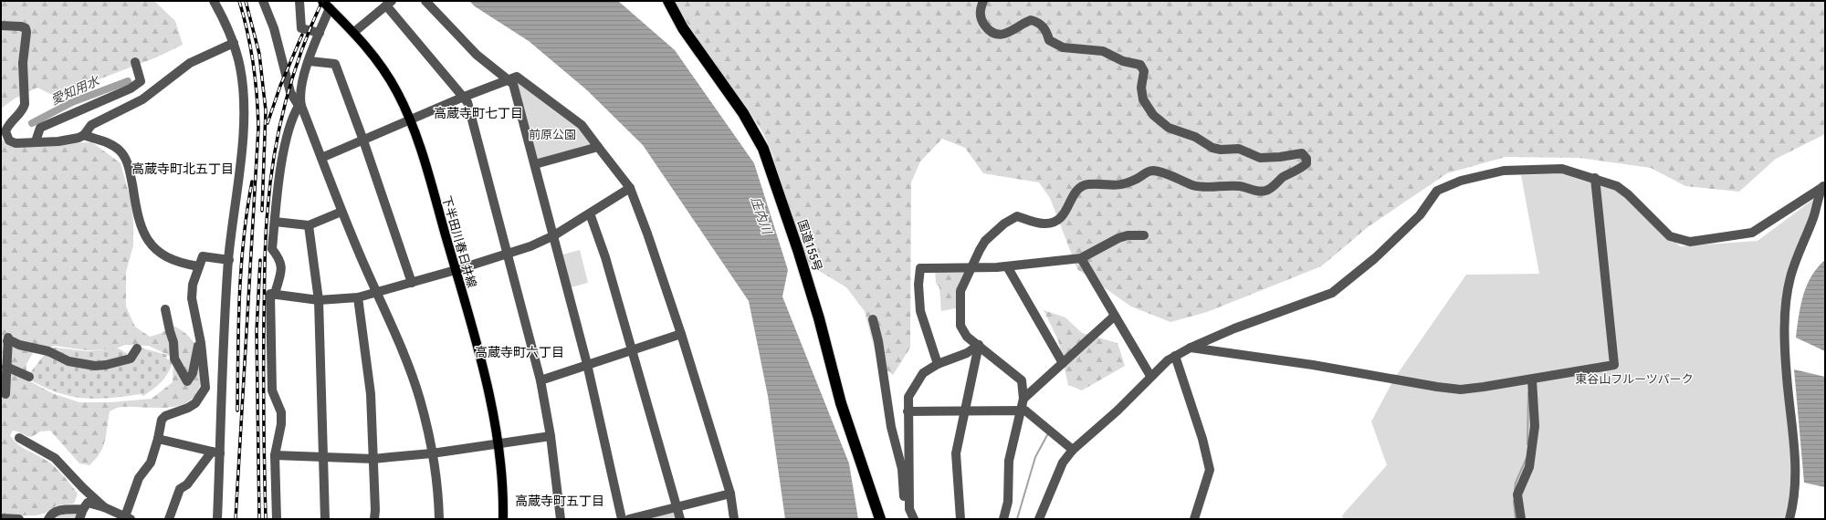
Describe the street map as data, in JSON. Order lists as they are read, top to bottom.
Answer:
{
  "streets": {
    "highway": ["国道155号"],
    "main road": ["下半田川春日井線"]
  },
  "districts": [
    "高蔵寺町七丁目",
    "高蔵寺町北五丁目",
    "高蔵寺町六丁目",
    "高蔵寺町五丁目"
  ],
  "water": ["愛知用水", "庄内川"],
  "parks": ["前原公園", "東谷山フルーツパーク"]
}
